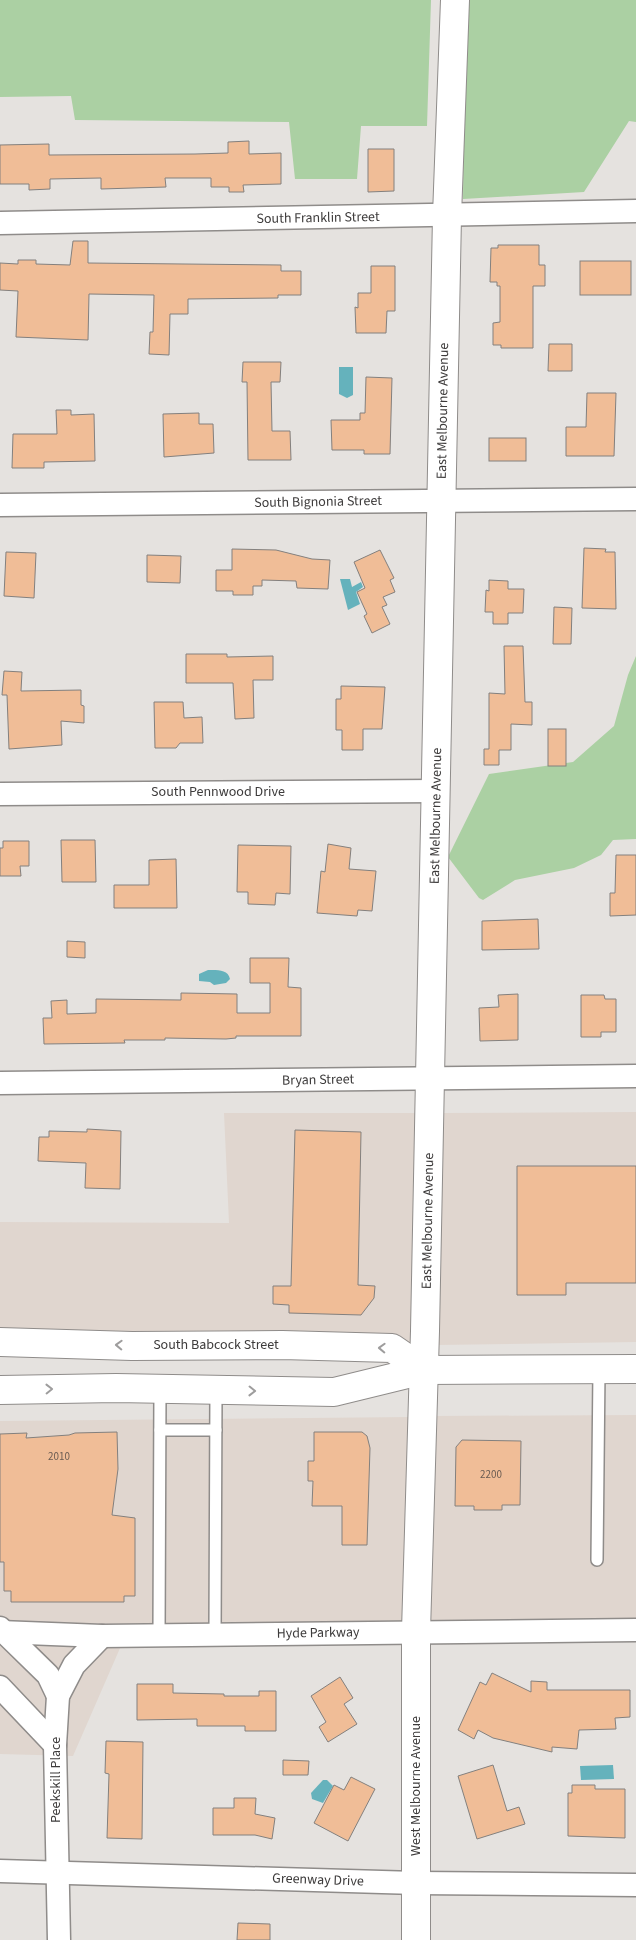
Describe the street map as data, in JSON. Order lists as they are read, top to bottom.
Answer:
{
  "streets": {
    "street": [
      "South Franklin Street",
      "East Melbourne Avenue",
      "South Bignonia Street",
      "South Pennwood Drive",
      "Bryan Street",
      "South Babcock Street",
      "Hyde Parkway",
      "Peekskill Place",
      "West Melbourne Avenue",
      "Greenway Drive"
    ]
  },
  "crossings": [
    ["South Franklin Street", "East Melbourne Avenue"],
    ["East Melbourne Avenue", "South Bignonia Street"],
    ["East Melbourne Avenue", "South Pennwood Drive"],
    ["East Melbourne Avenue", "Bryan Street"],
    ["East Melbourne Avenue", "South Babcock Street"],
    ["East Melbourne Avenue", "Hyde Parkway"],
    ["East Melbourne Avenue", "West Melbourne Avenue"],
    ["Hyde Parkway", "Peekskill Place"],
    ["Hyde Parkway", "West Melbourne Avenue"],
    ["Peekskill Place", "Greenway Drive"],
    ["West Melbourne Avenue", "Greenway Drive"]
  ],
  "house_numbers": ["2010", "2200"]
}
